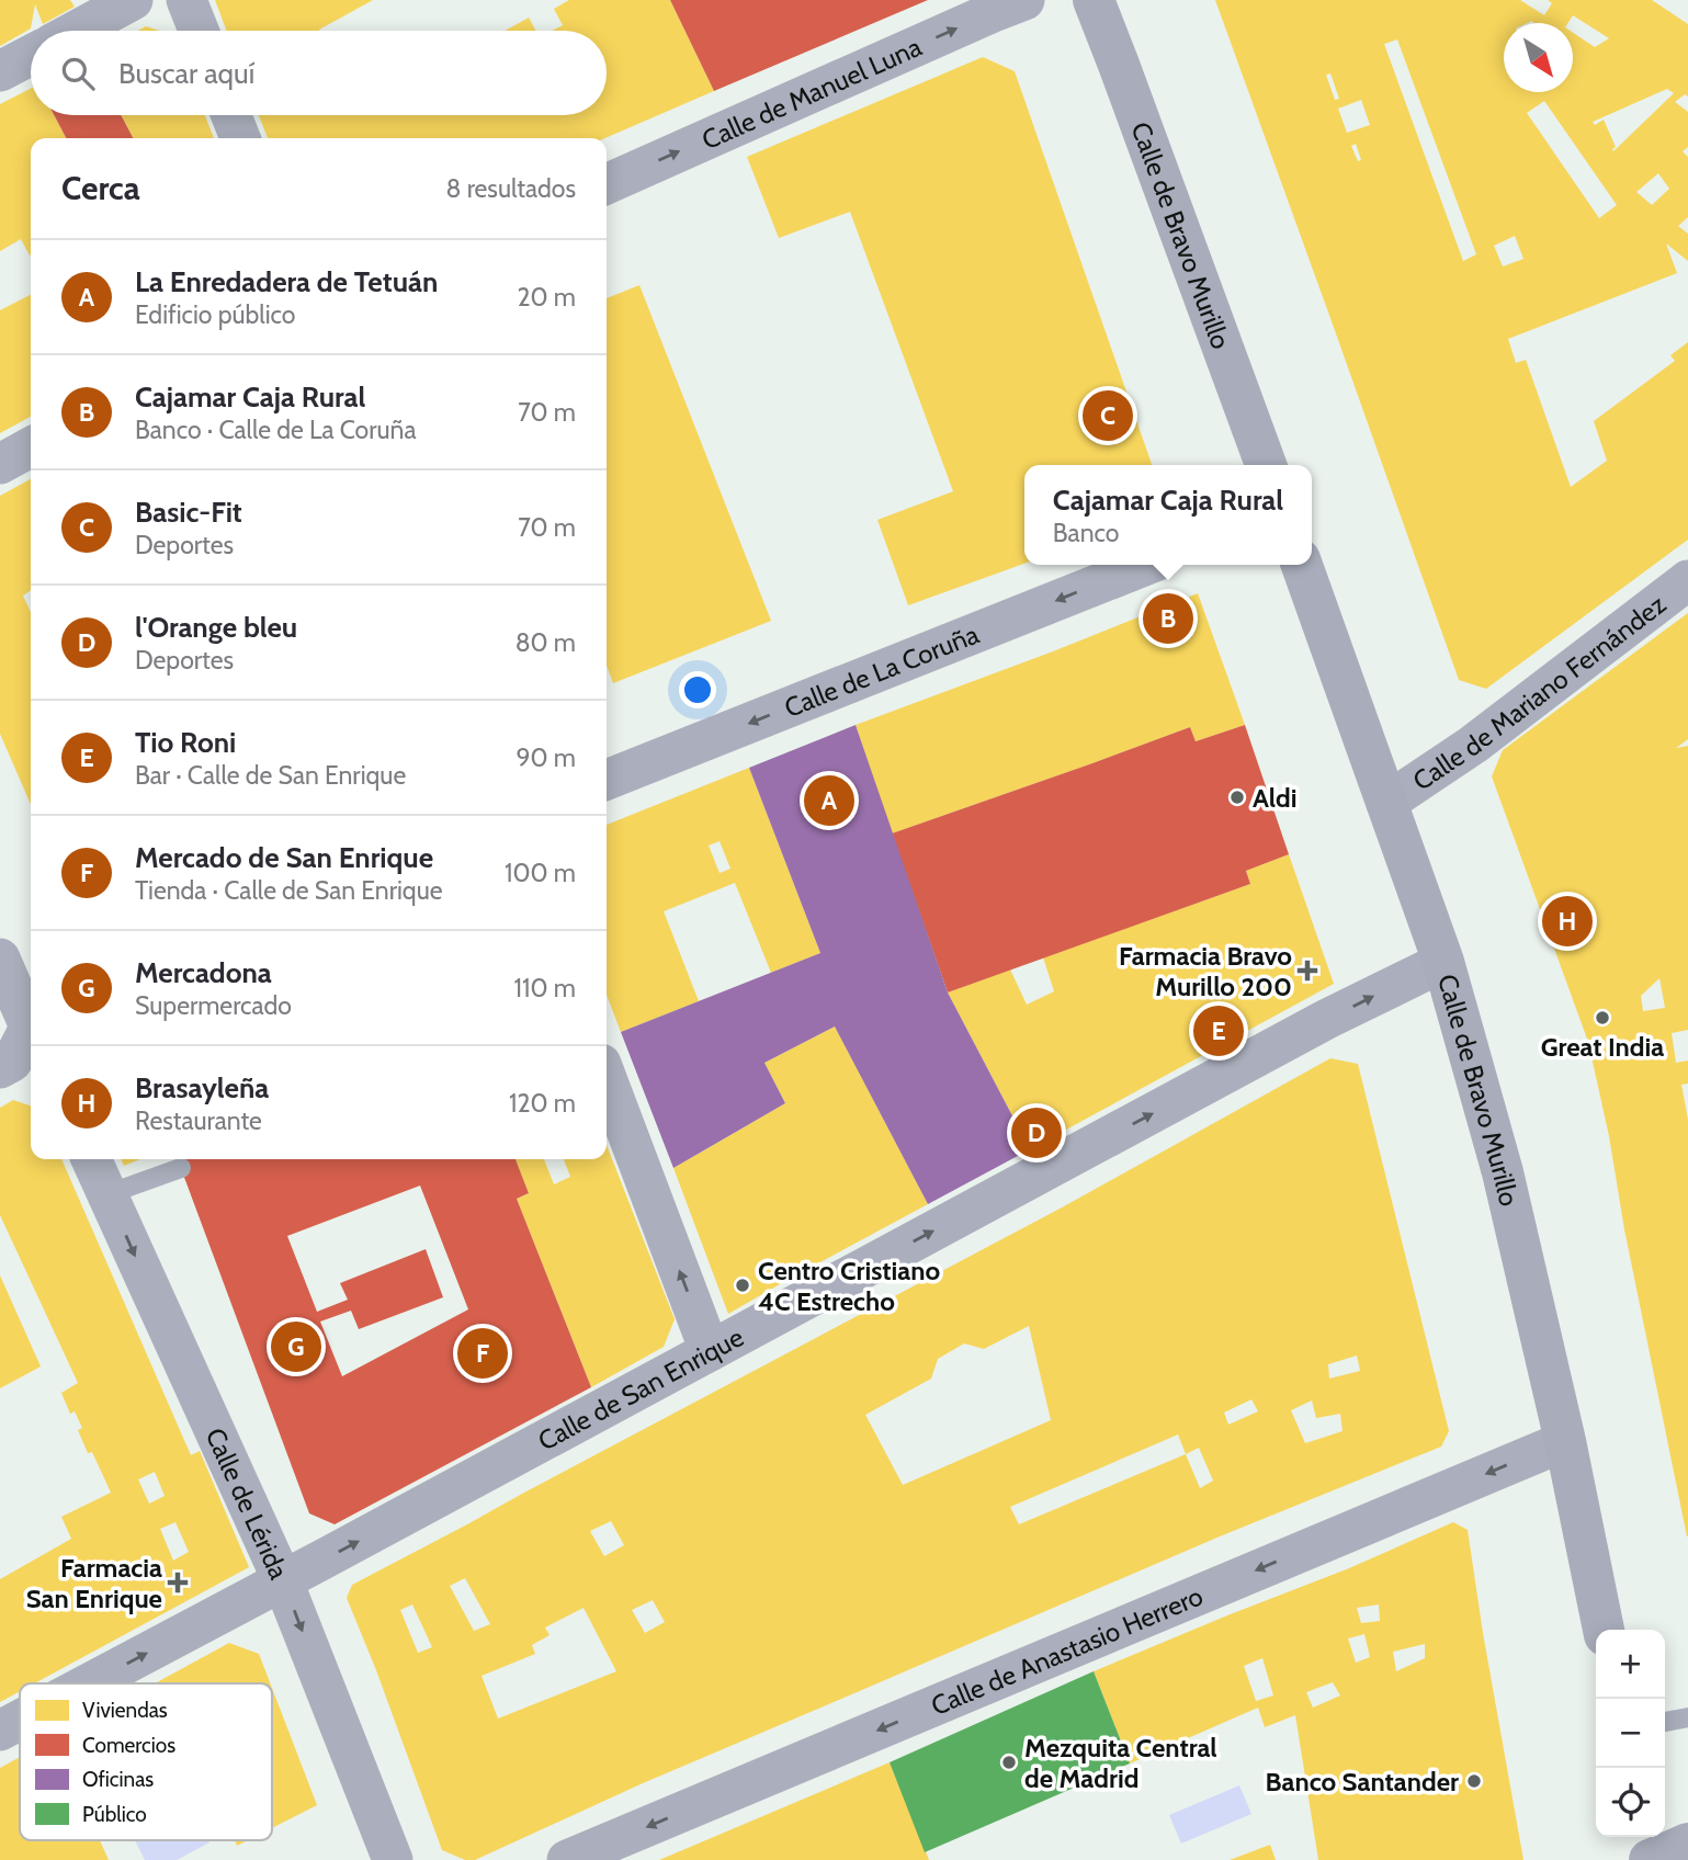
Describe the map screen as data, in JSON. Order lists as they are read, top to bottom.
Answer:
{
  "streets": {
    "main road": ["Calle de Bravo Murillo"],
    "street": [
      "Calle de Manuel Luna",
      "Calle de La Coruña",
      "Calle de Mariano Fernández",
      "Calle de San Enrique",
      "Calle de Lérida",
      "Calle de Anastasio Herrero"
    ]
  },
  "crossings": [
    ["Calle de Bravo Murillo", "Calle de Mariano Fernández"],
    ["Calle de Bravo Murillo", "Calle de San Enrique"],
    ["Calle de Bravo Murillo", "Calle de Anastasio Herrero"],
    ["Calle de San Enrique", "Calle de Lérida"]
  ],
  "one_way": [
    "Calle de Manuel Luna",
    "Calle de La Coruña",
    "Calle de San Enrique",
    "Calle de Lérida",
    "Calle de Anastasio Herrero"
  ],
  "places": {
    "other": [
      "Aldi",
      "Great India",
      "Centro Cristiano 4C Estrecho",
      "Mezquita Central de Madrid",
      "Banco Santander"
    ],
    "health": ["Farmacia Bravo Murillo 200", "Farmacia San Enrique"]
  },
  "legend": [
    "Viviendas",
    "Comercios",
    "Oficinas",
    "Público"
  ],
  "north": "bottom right",
  "page": {
    "search": "Buscar aquí",
    "heading": ["Cerca", "8 resultados"],
    "list": [
      {
        "mark": "A",
        "name": "La Enredadera de Tetuán",
        "note": "Edificio público",
        "value": "20 m"
      },
      {
        "mark": "B",
        "name": "Cajamar Caja Rural",
        "note": "Banco · Calle de La Coruña",
        "value": "70 m"
      },
      {
        "mark": "C",
        "name": "Basic-Fit",
        "note": "Deportes",
        "value": "70 m"
      },
      {
        "mark": "D",
        "name": "l'Orange bleu",
        "note": "Deportes",
        "value": "80 m"
      },
      {
        "mark": "E",
        "name": "Tio Roni",
        "note": "Bar · Calle de San Enrique",
        "value": "90 m"
      },
      {
        "mark": "F",
        "name": "Mercado de San Enrique",
        "note": "Tienda · Calle de San Enrique",
        "value": "100 m"
      },
      {
        "mark": "G",
        "name": "Mercadona",
        "note": "Supermercado",
        "value": "110 m"
      },
      {
        "mark": "H",
        "name": "Brasayleña",
        "note": "Restaurante",
        "value": "120 m"
      }
    ],
    "pins": [
      "C",
      "B",
      "A",
      "H",
      "E",
      "D",
      "G",
      "F"
    ],
    "popup": ["Cajamar Caja Rural", "Banco"],
    "map_buttons": ["+", "−"]
  }
}
